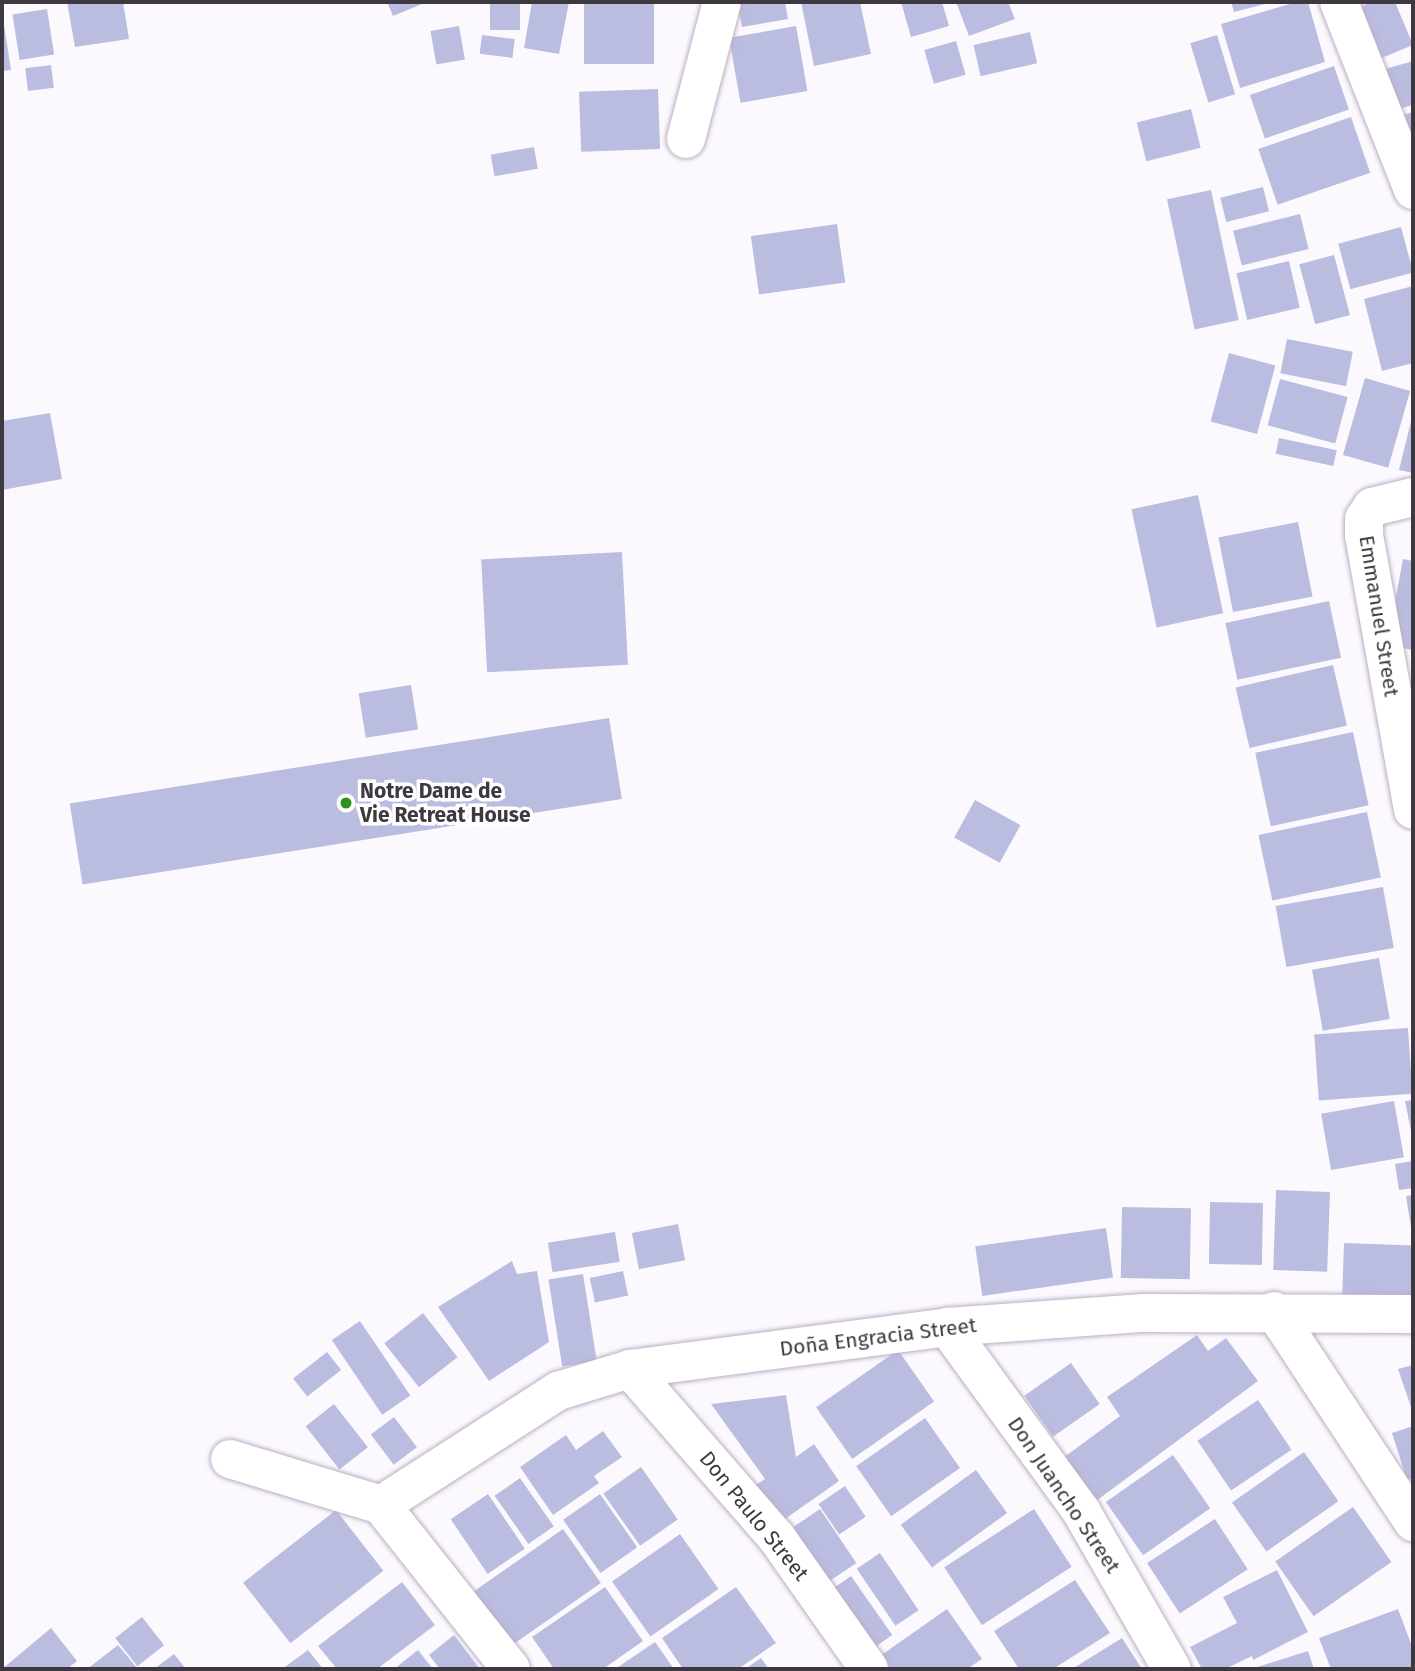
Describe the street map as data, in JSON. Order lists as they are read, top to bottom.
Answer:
{
  "streets": {
    "street": [
      "Emmanuel Street",
      "Doña Engracia Street",
      "Don Juancho Street",
      "Don Paulo Street"
    ]
  },
  "crossings": [
    ["Doña Engracia Street", "Don Juancho Street"],
    ["Doña Engracia Street", "Don Paulo Street"]
  ],
  "places": ["Notre Dame de Vie Retreat House"]
}
